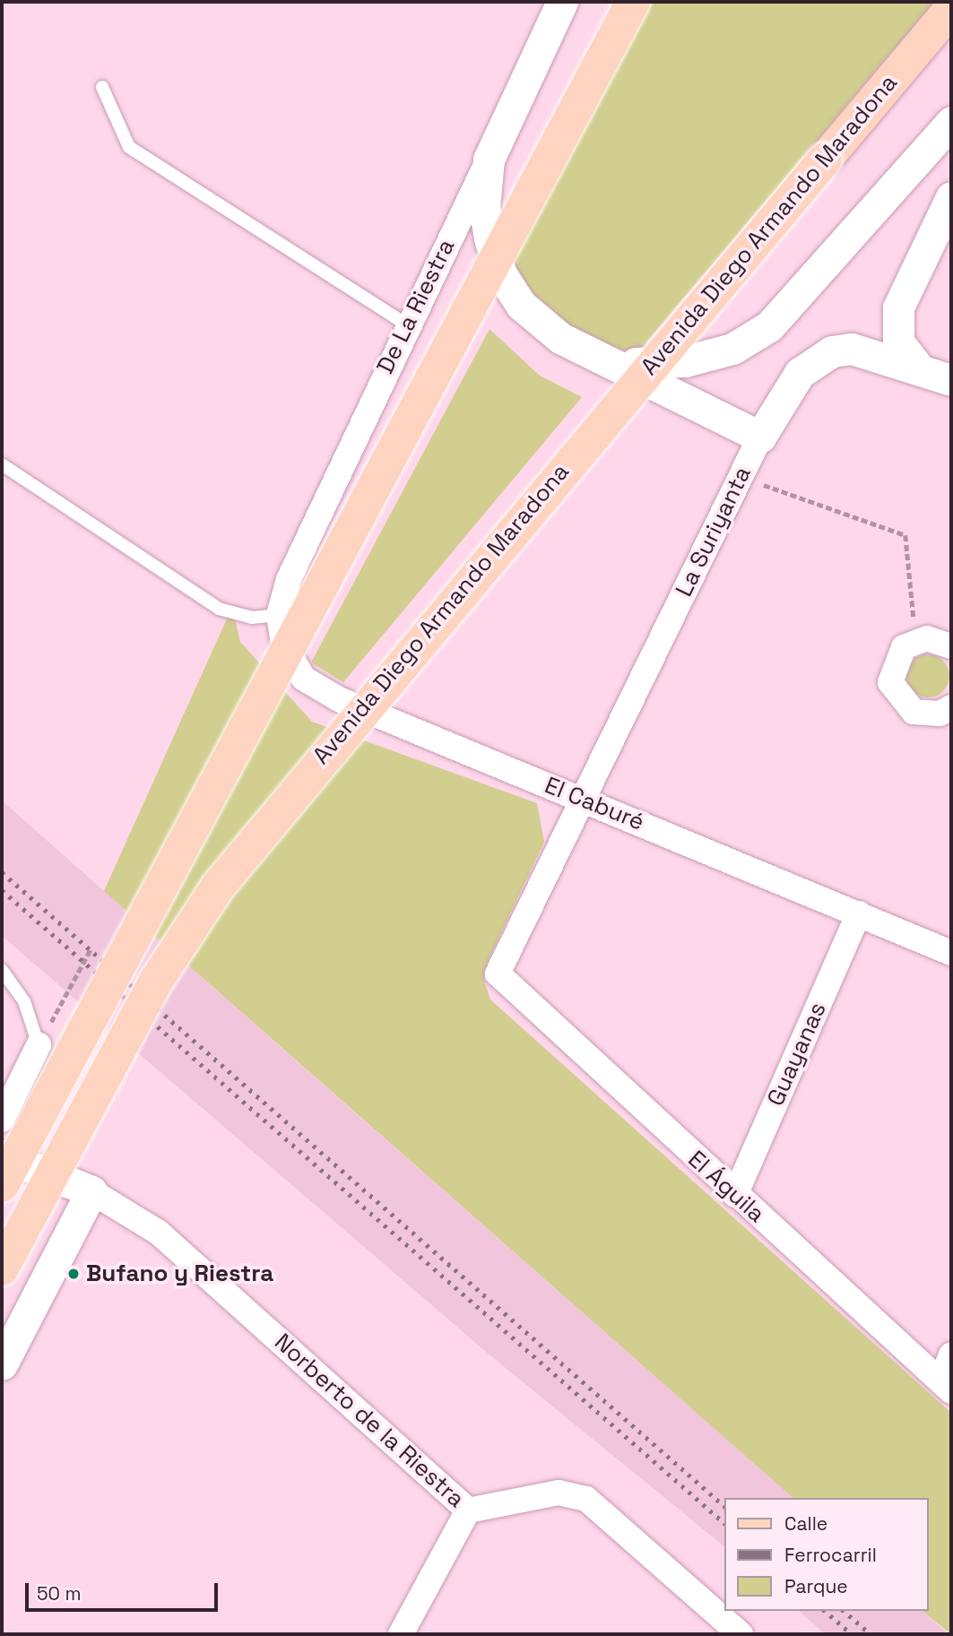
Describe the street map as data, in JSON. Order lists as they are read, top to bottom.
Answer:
{
  "streets": {
    "main road": ["Avenida Diego Armando Maradona"],
    "street": [
      "De La Riestra",
      "La Suriyanta",
      "El Caburé",
      "Guayanas",
      "El Águila",
      "Norberto de la Riestra"
    ]
  },
  "crossings": [
    ["De La Riestra", "El Caburé"],
    ["La Suriyanta", "El Caburé"],
    ["La Suriyanta", "El Águila"],
    ["El Caburé", "Guayanas"],
    ["Guayanas", "El Águila"]
  ],
  "places": ["Bufano y Riestra"],
  "legend": ["Calle", "Ferrocarril", "Parque"],
  "scale_bar": "50 m"
}
